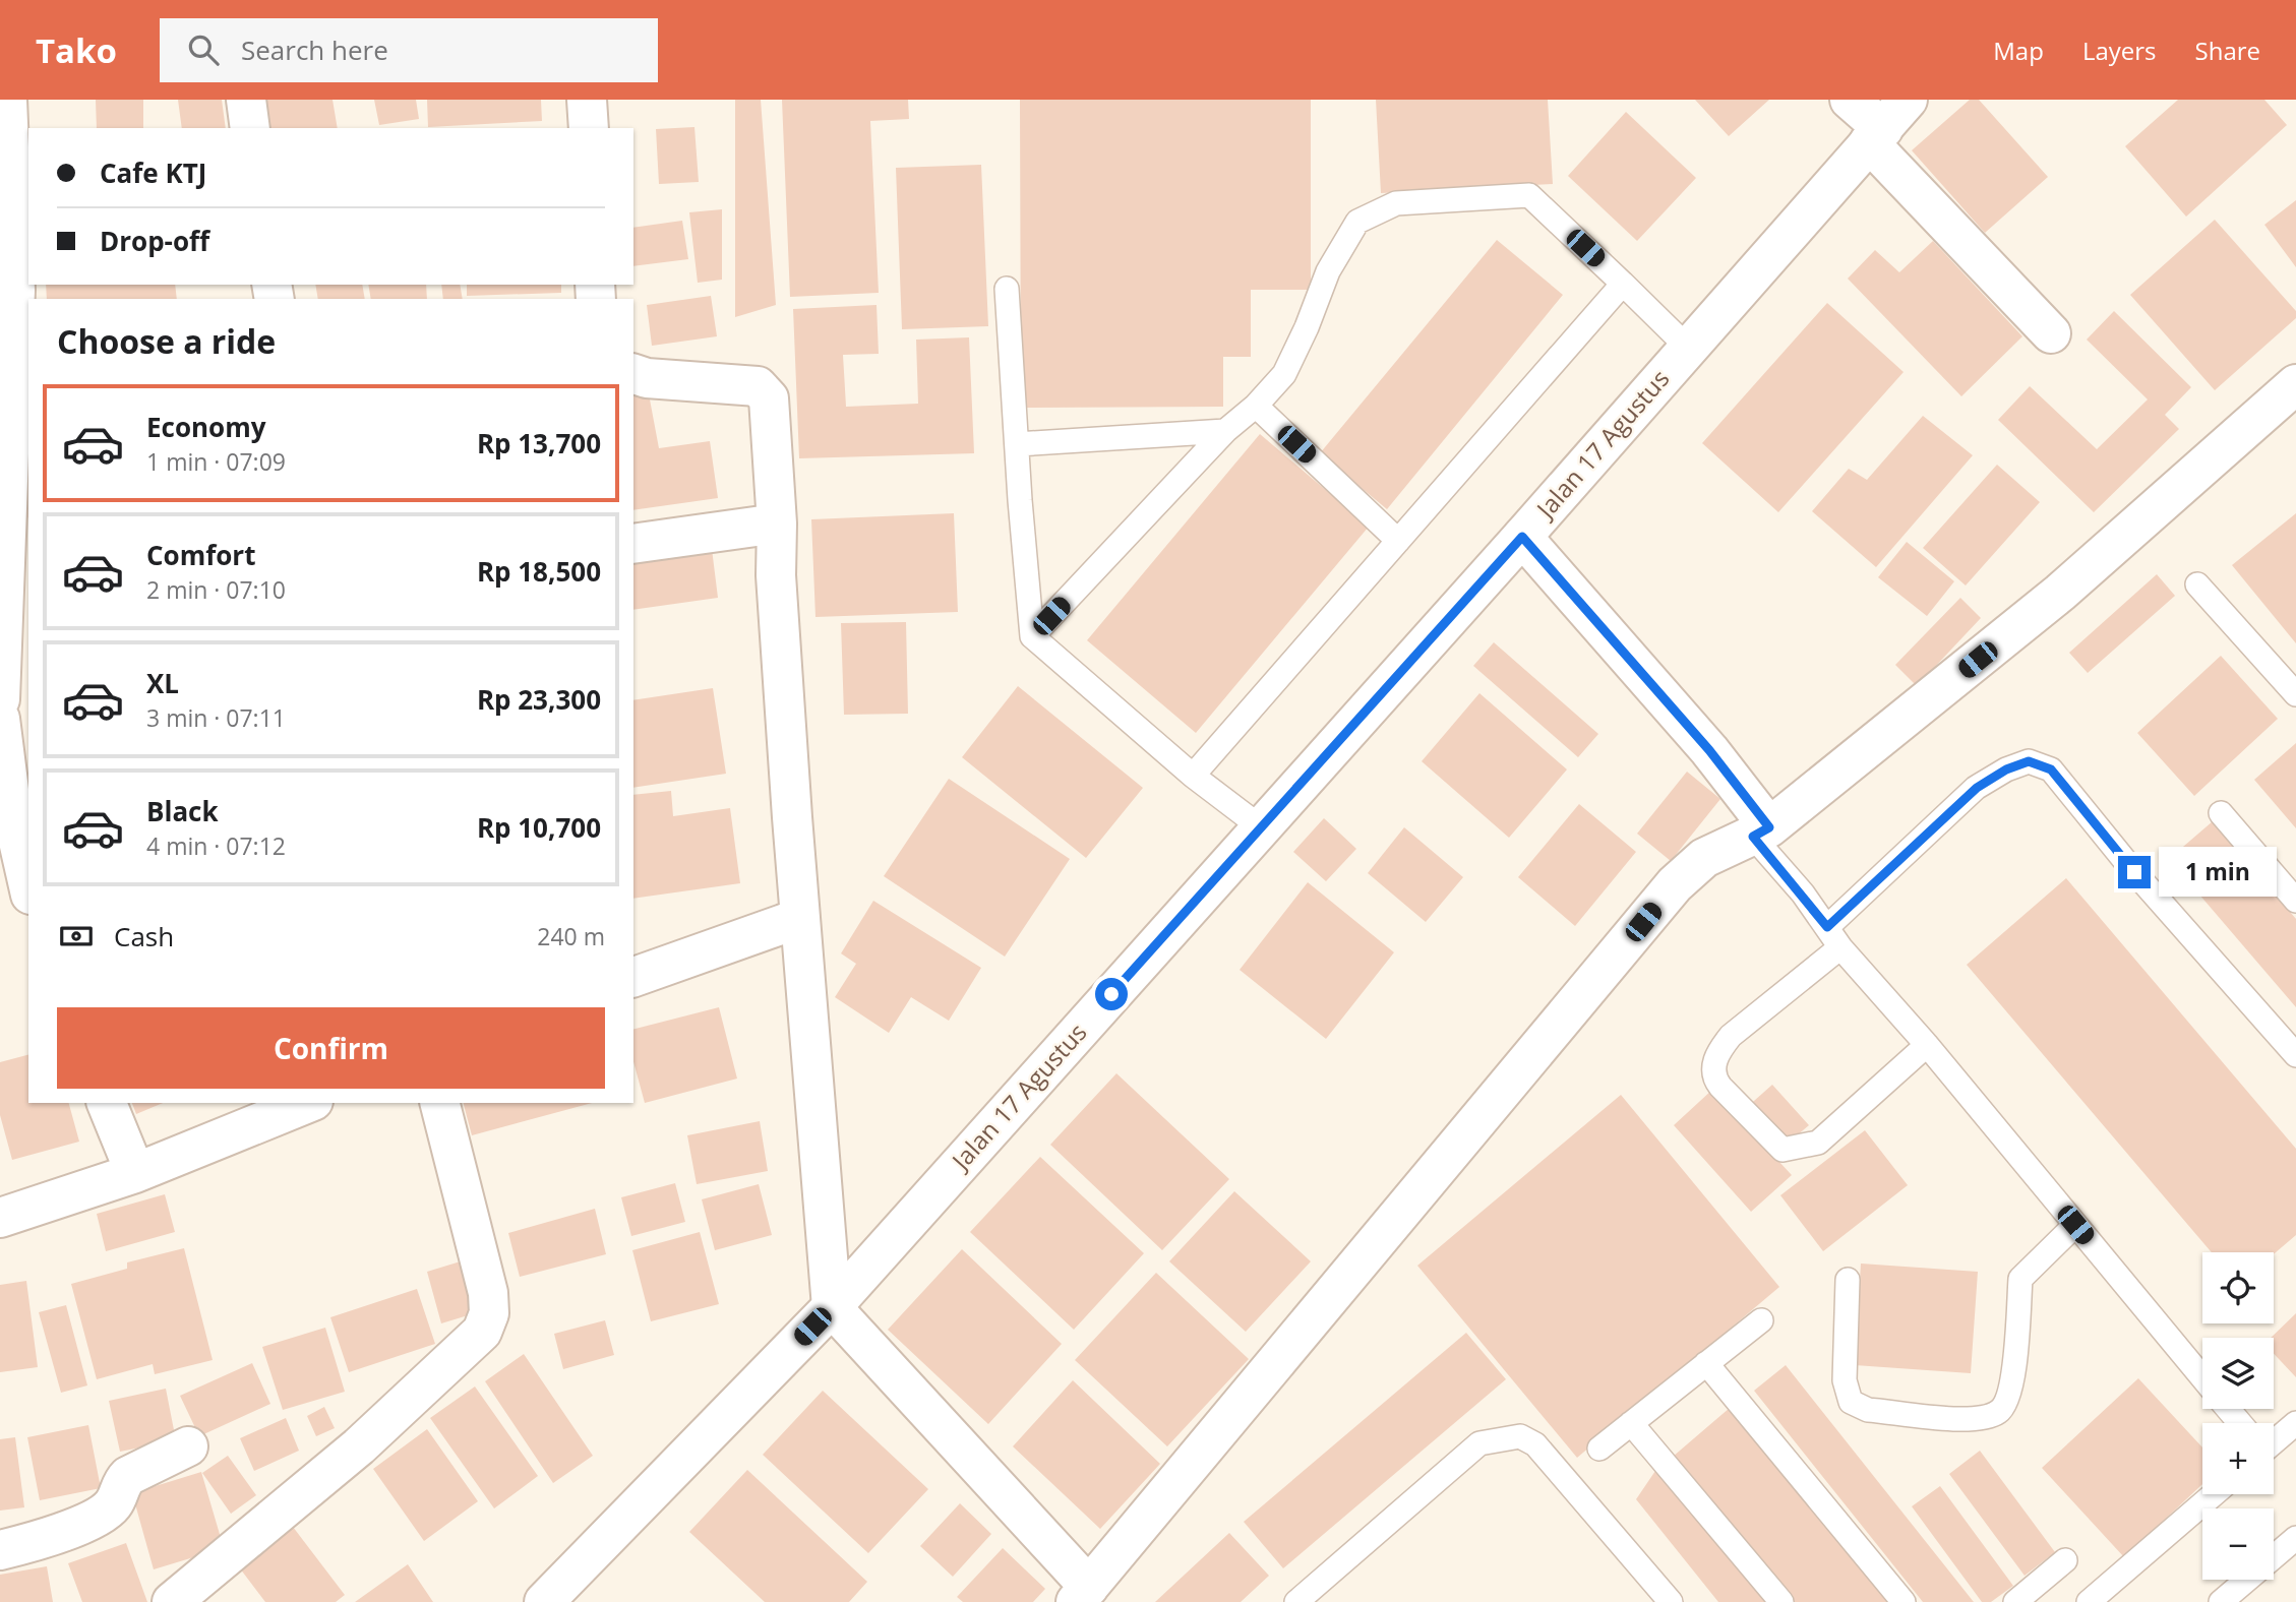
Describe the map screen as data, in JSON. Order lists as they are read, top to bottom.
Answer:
{
  "streets": {
    "street": ["Jalan 17 Agustus"]
  },
  "page": {
    "header": "Tako",
    "search": "Search here",
    "nav": ["Map", "Layers", "Share"],
    "banner": ["Cafe KTJ", "Drop-off"],
    "heading": "Choose a ride",
    "list": [
      {
        "name": "Economy",
        "note": "1 min · 07:09",
        "value": "Rp 13,700"
      },
      {
        "name": "Comfort",
        "note": "2 min · 07:10",
        "value": "Rp 18,500"
      },
      {
        "name": "XL",
        "note": "3 min · 07:11",
        "value": "Rp 23,300"
      },
      {
        "name": "Black",
        "note": "4 min · 07:12",
        "value": "Rp 10,700"
      }
    ],
    "bubble": "1 min",
    "pay": ["Cash", "240 m"],
    "buttons": "Confirm",
    "map_buttons": ["+", "−"]
  }
}
